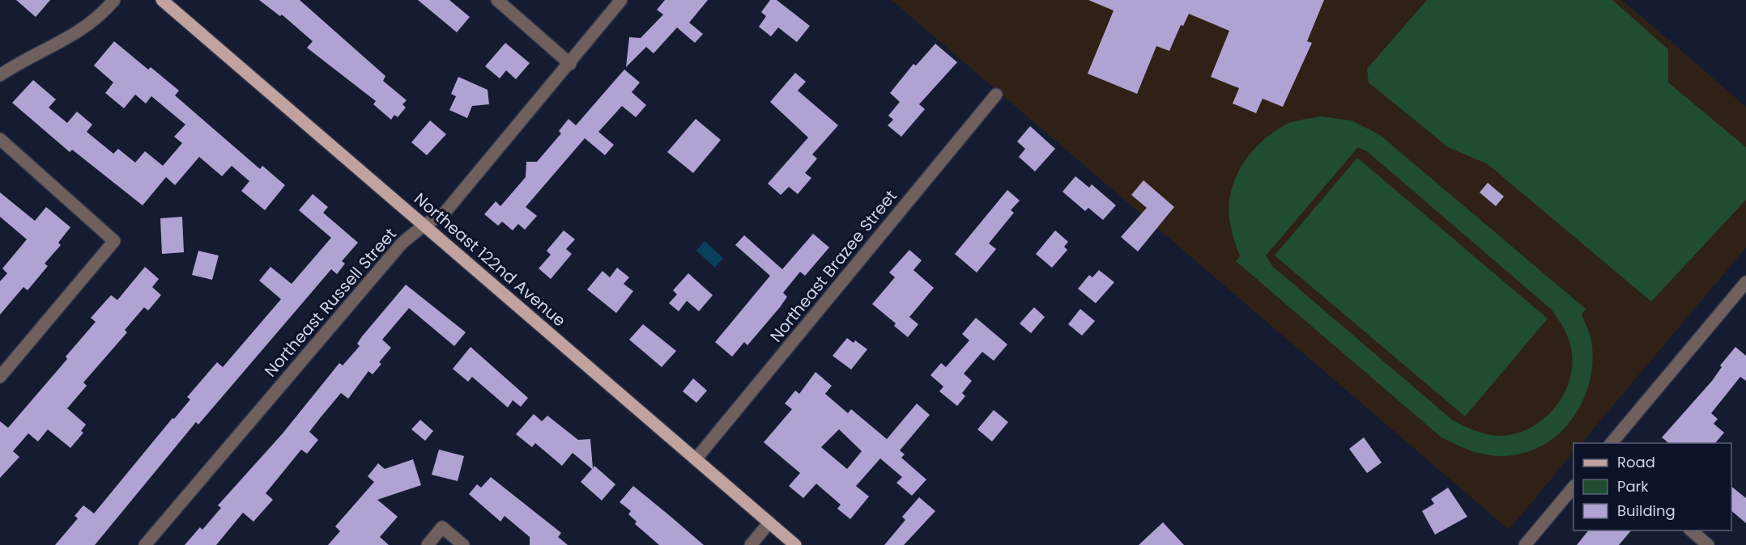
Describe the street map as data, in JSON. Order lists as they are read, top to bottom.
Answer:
{
  "streets": {
    "main road": ["Northeast 122nd Avenue"],
    "street": ["Northeast Brazee Street", "Northeast Russell Street"]
  },
  "crossings": [
    ["Northeast 122nd Avenue", "Northeast Brazee Street"],
    ["Northeast 122nd Avenue", "Northeast Russell Street"]
  ],
  "legend": ["Road", "Park", "Building"]
}
